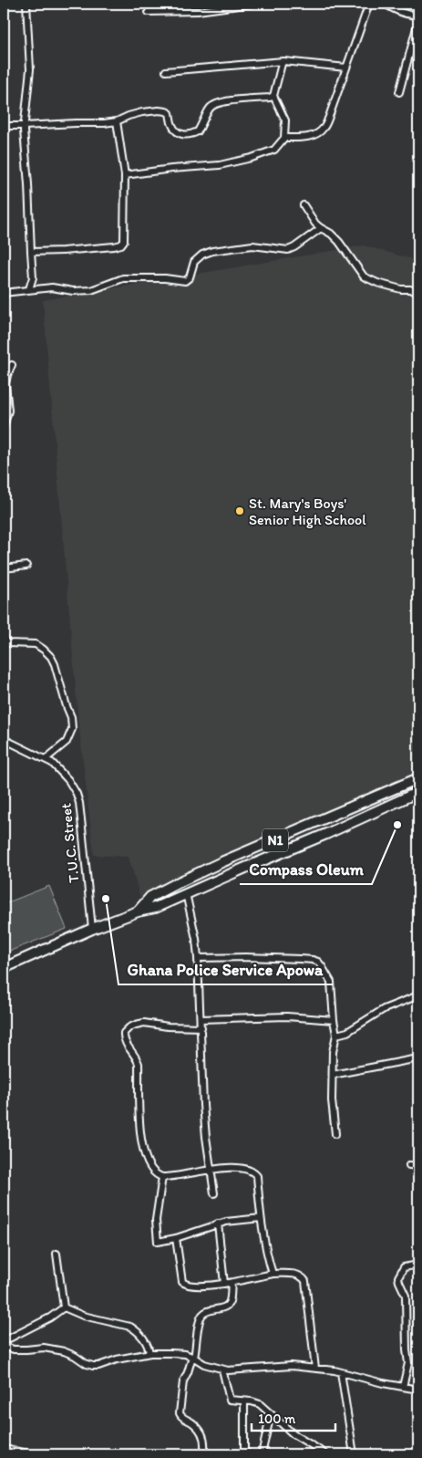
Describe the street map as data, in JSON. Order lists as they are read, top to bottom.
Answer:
{
  "streets": {
    "highway": ["N1"],
    "street": ["T.U.C. Street"]
  },
  "crossings": [
    ["N1", "T.U.C. Street"]
  ],
  "places": ["St. Mary's Boys' Senior High School", "Compass Oleum", "Ghana Police Service Apowa"],
  "scale_bar": "100 m"
}
